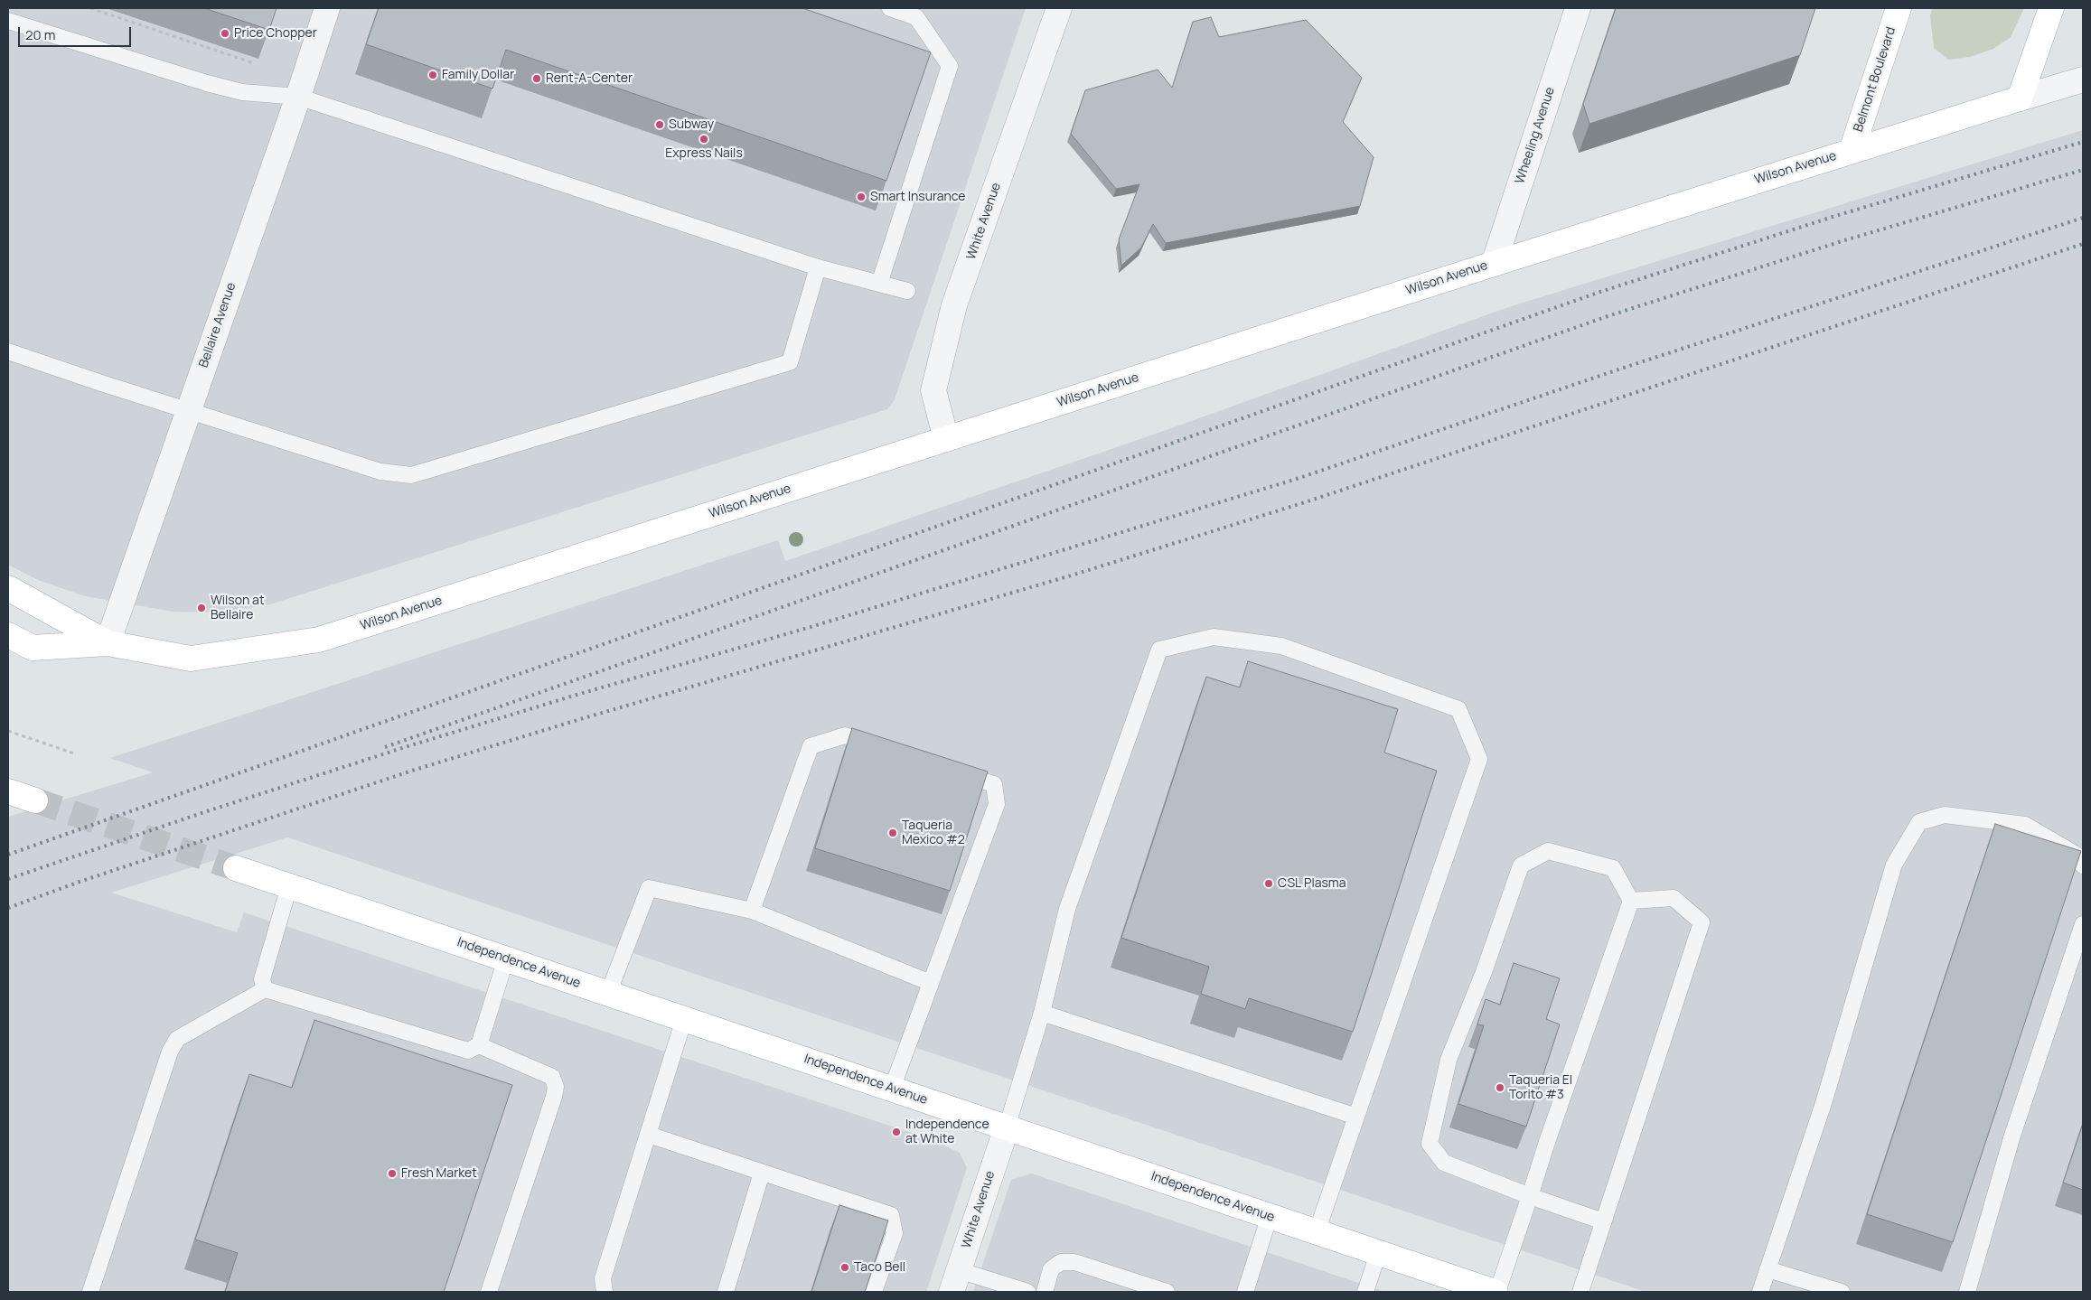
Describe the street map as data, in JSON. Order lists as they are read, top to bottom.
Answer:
{
  "streets": {
    "main road": ["Belmont Boulevard", "Wilson Avenue", "Independence Avenue"],
    "street": ["Wheeling Avenue", "White Avenue", "Bellaire Avenue"]
  },
  "crossings": [
    ["Belmont Boulevard", "Wilson Avenue"],
    ["Wheeling Avenue", "Wilson Avenue"],
    ["Wilson Avenue", "White Avenue"],
    ["Wilson Avenue", "Bellaire Avenue"],
    ["White Avenue", "Independence Avenue"]
  ],
  "places": [
    "Price Chopper",
    "Family Dollar",
    "Rent-A-Center",
    "Subway",
    "Express Nails",
    "Smart Insurance",
    "Wilson at Bellaire",
    "Taqueria Mexico #2",
    "CSL Plasma",
    "Taqueria El Torito #3",
    "Independence at White",
    "Fresh Market",
    "Taco Bell"
  ],
  "scale_bar": "20 m"
}
